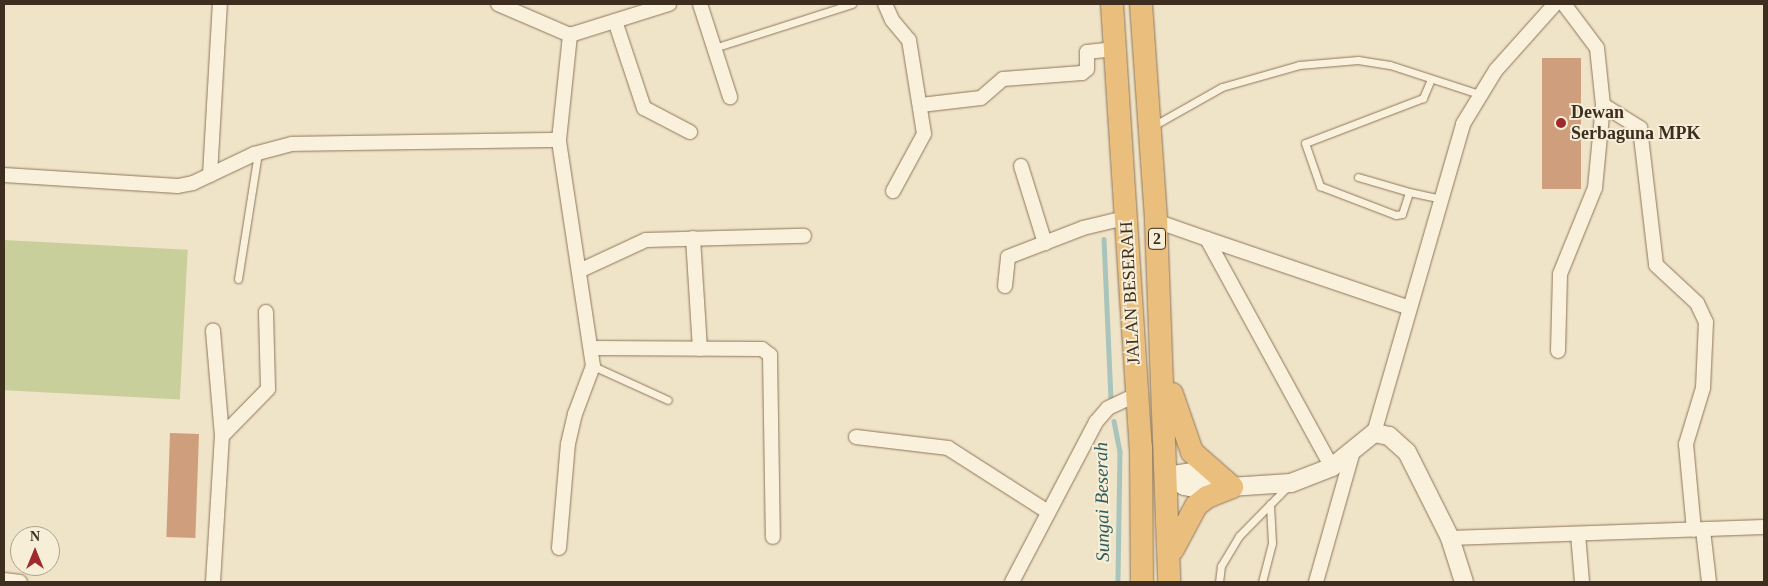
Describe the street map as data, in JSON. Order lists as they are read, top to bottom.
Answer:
{
  "streets": {
    "highway": ["2", "JALAN BESERAH"]
  },
  "water": ["Sungai Beserah"],
  "places": ["Dewan Serbaguna MPK"],
  "north": "top"
}
